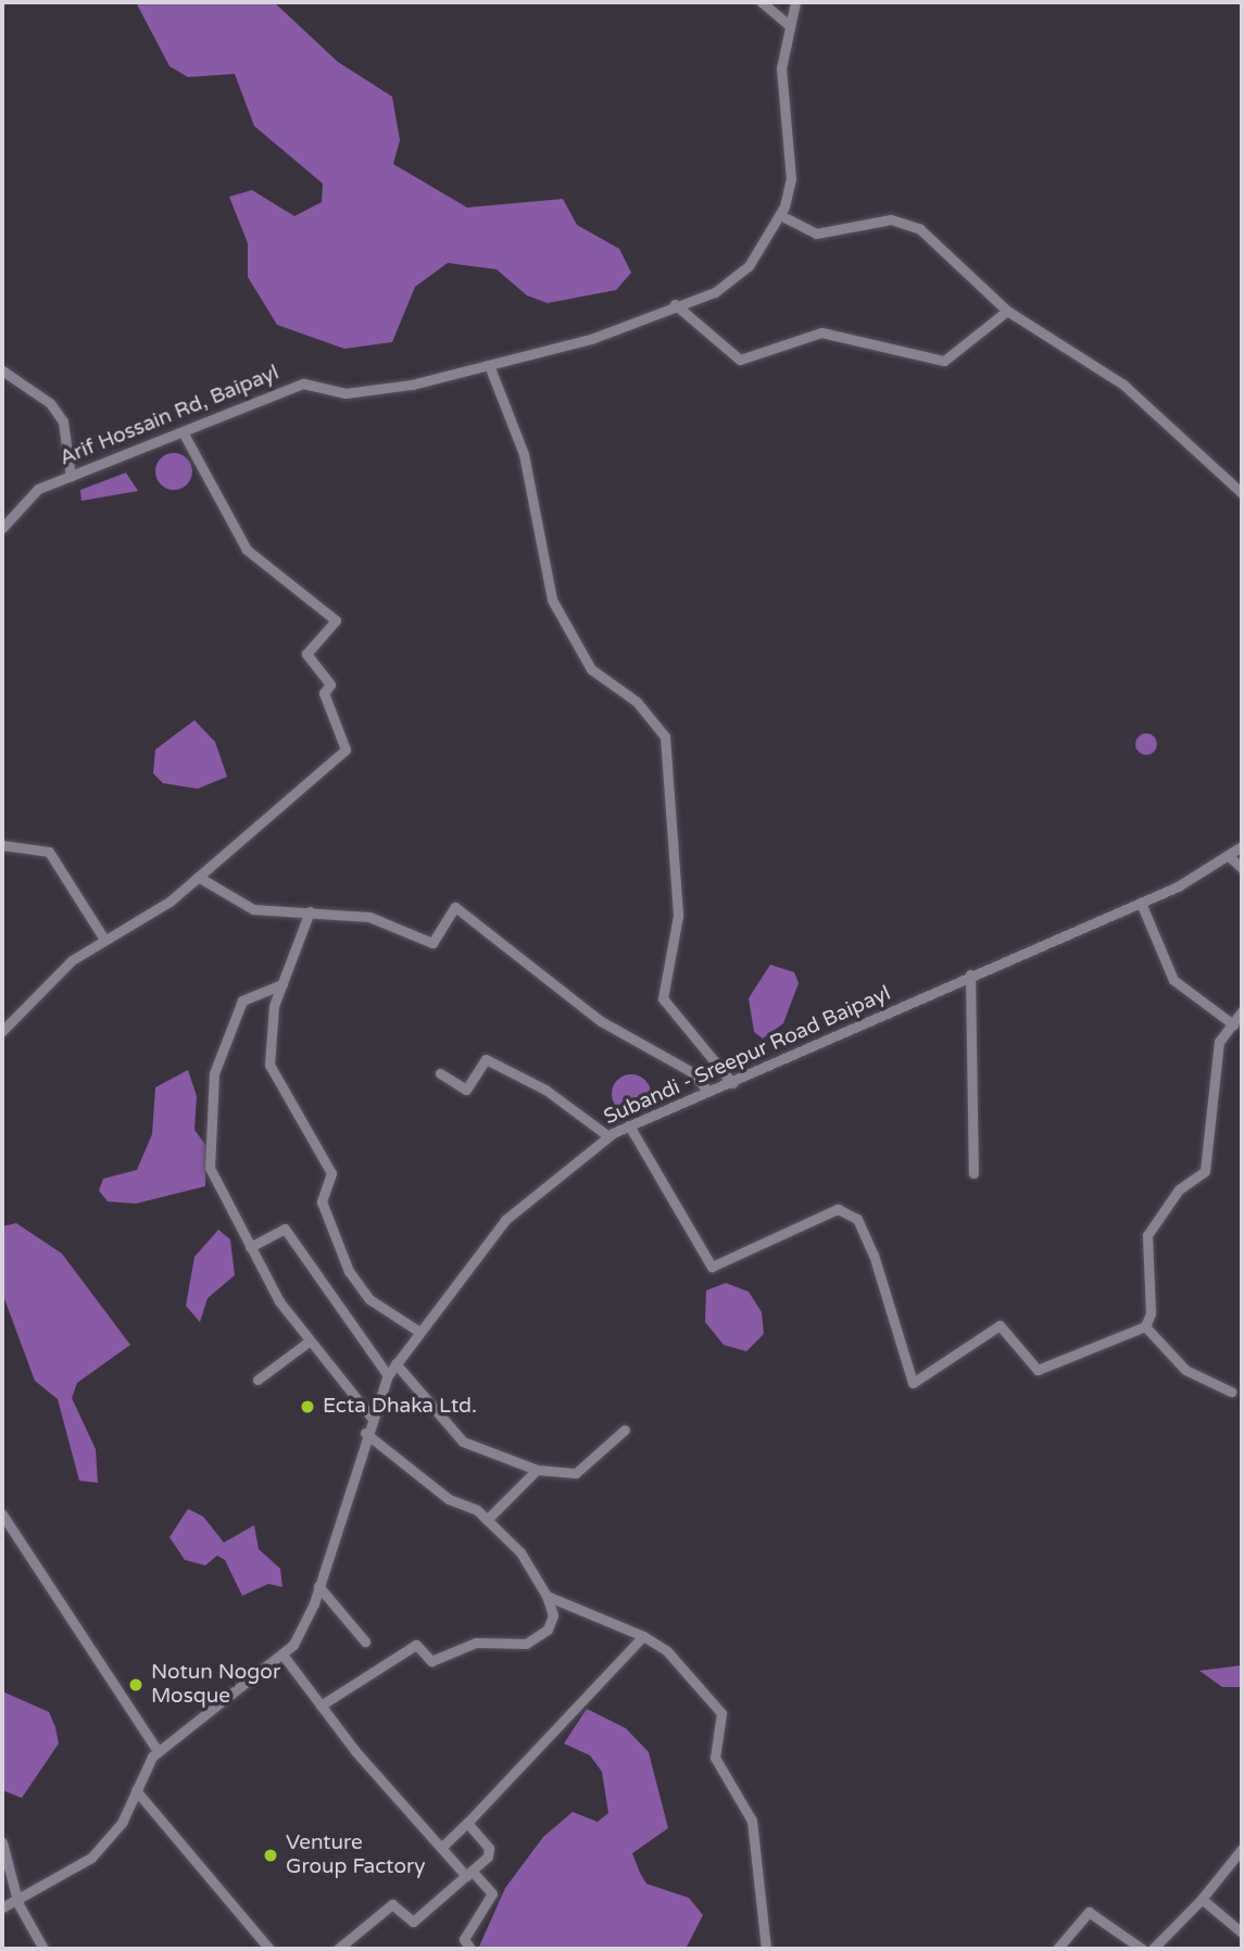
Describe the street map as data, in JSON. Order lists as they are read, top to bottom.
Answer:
{
  "streets": {
    "street": ["Arif Hossain Rd, Baipayl", "Subandi - Sreepur Road Baipayl"]
  },
  "places": ["Ecta Dhaka Ltd.", "Notun Nogor Mosque", "Venture Group Factory"]
}
